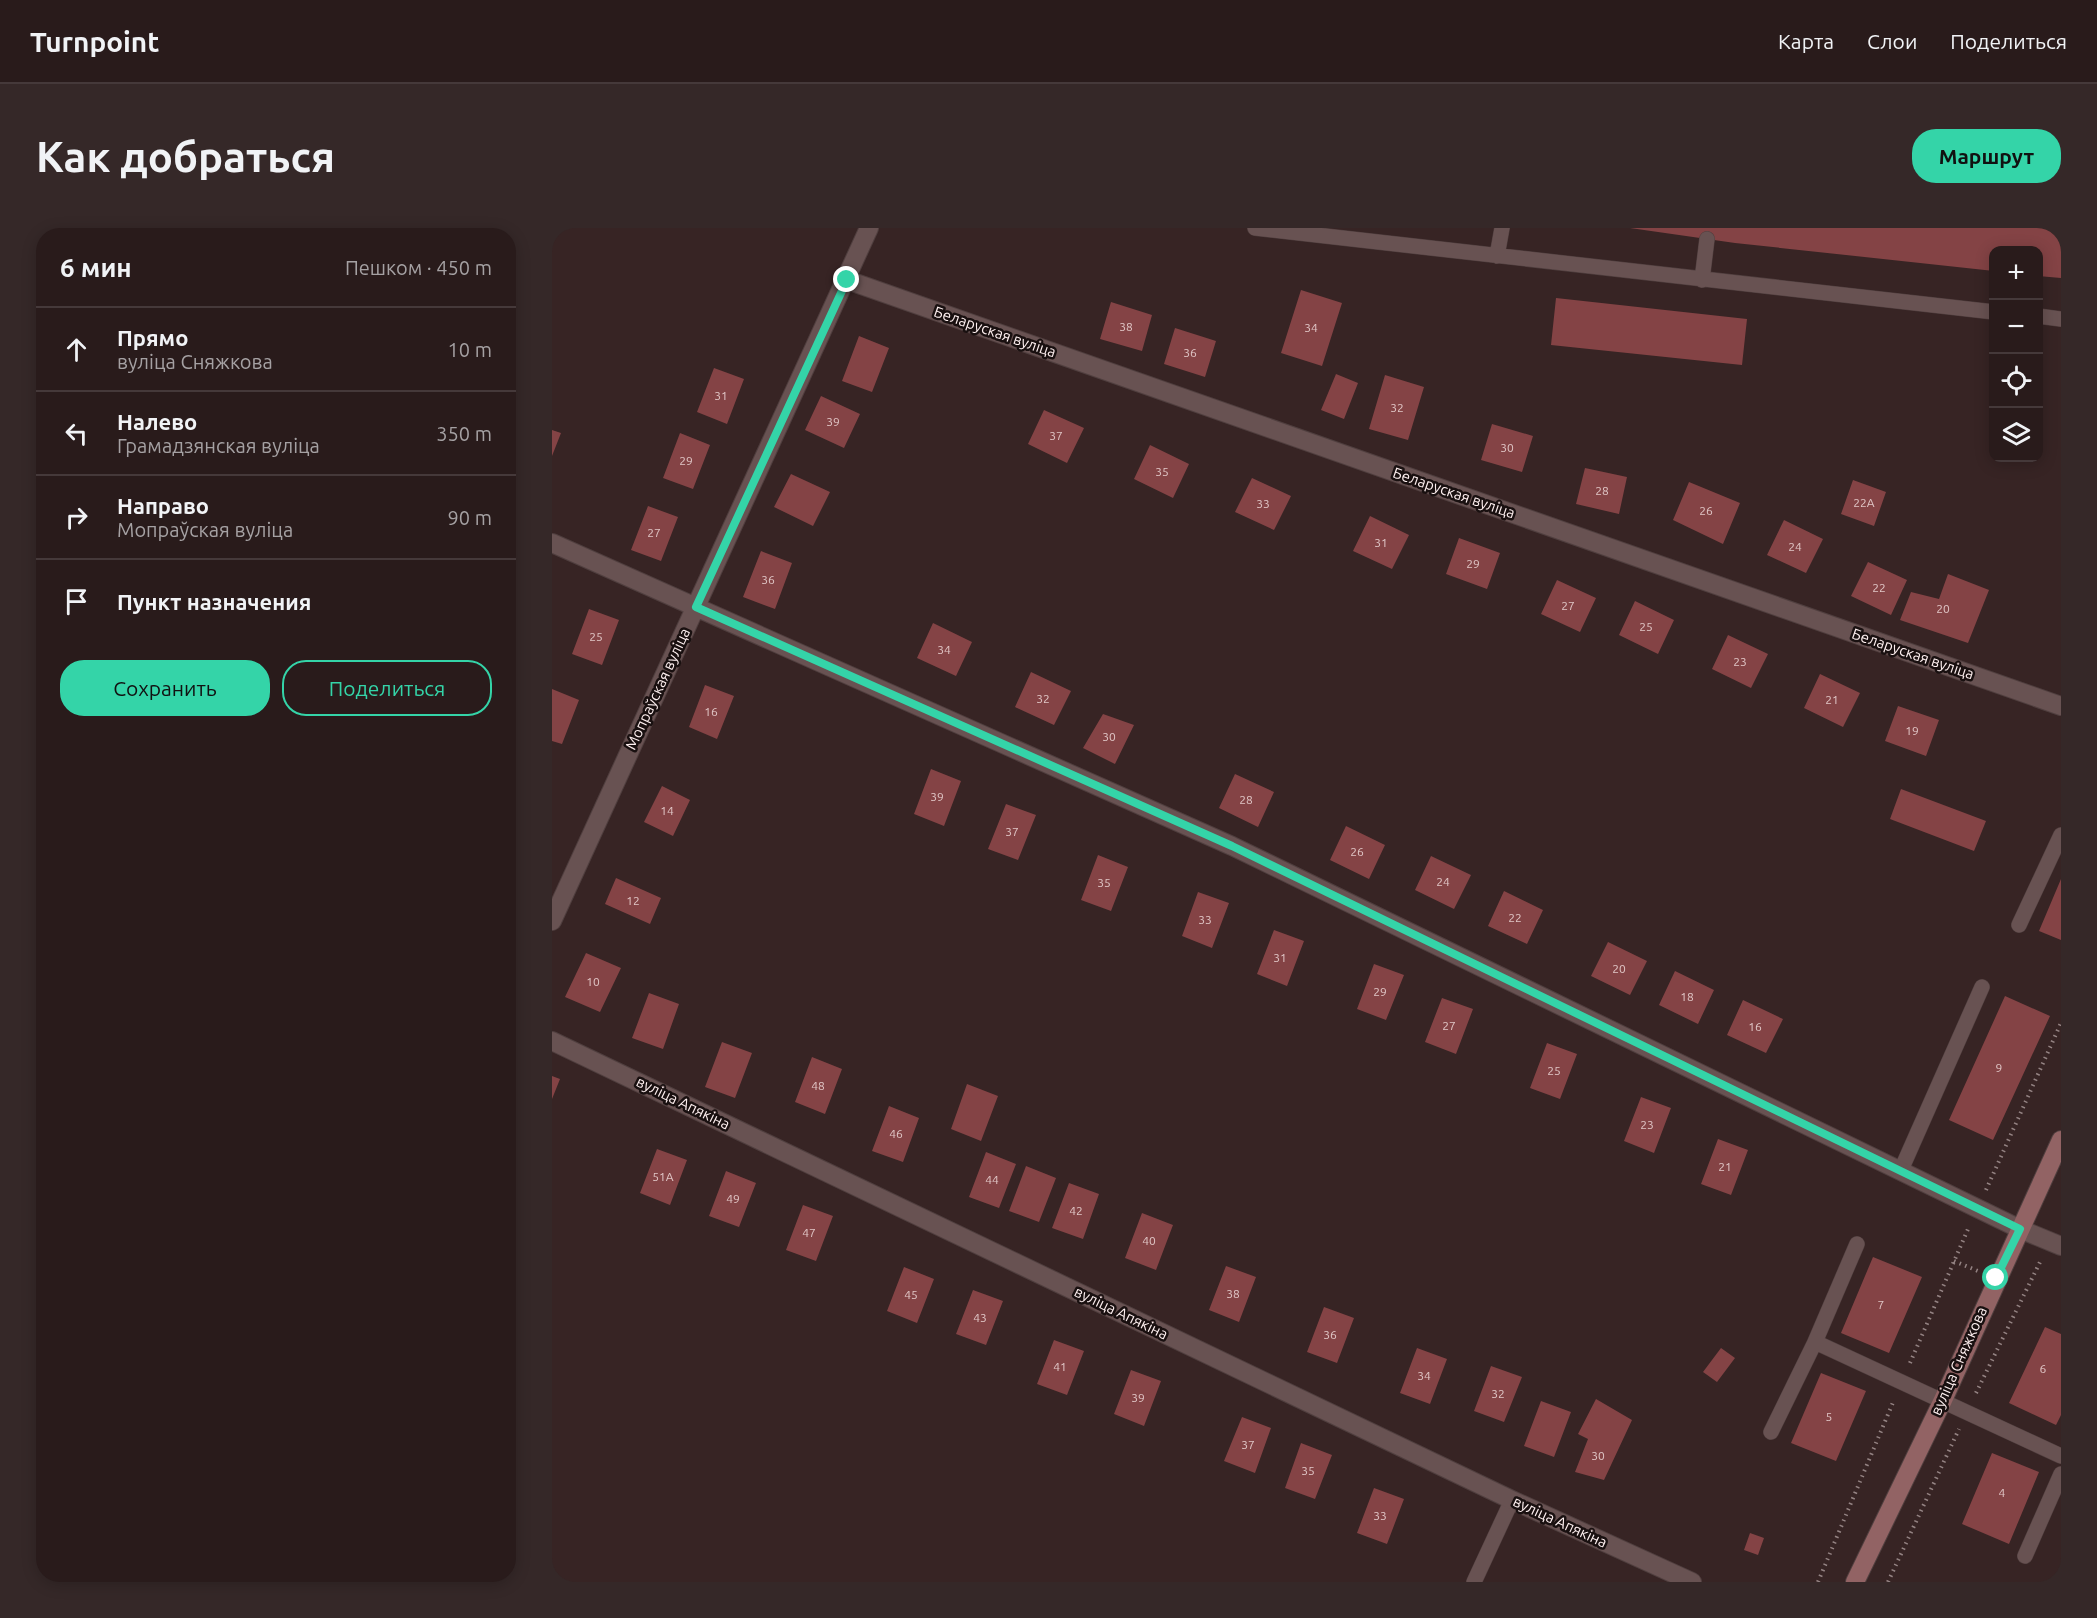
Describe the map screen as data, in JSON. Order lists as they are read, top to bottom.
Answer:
{
  "streets": {
    "street": [
      "Беларуская вуліца",
      "Мопраўская вуліца",
      "вуліца Апякіна",
      "вуліца Сняжкова"
    ]
  },
  "crossings": [
    ["Беларуская вуліца", "Мопраўская вуліца"]
  ],
  "house_numbers": [
    "38",
    "34",
    "36",
    "31",
    "32",
    "39",
    "37",
    "30",
    "29",
    "35",
    "28",
    "22А",
    "33",
    "26",
    "27",
    "31",
    "24",
    "29",
    "36",
    "22",
    "27",
    "20",
    "25",
    "25",
    "34",
    "23",
    "32",
    "21",
    "16",
    "19",
    "30",
    "39",
    "28",
    "14",
    "37",
    "26",
    "24",
    "35",
    "12",
    "22",
    "33",
    "31",
    "20",
    "10",
    "29",
    "18",
    "27",
    "16",
    "9",
    "25",
    "48",
    "23",
    "46",
    "21",
    "51А",
    "44",
    "49",
    "42",
    "47",
    "40",
    "38",
    "45",
    "7",
    "43",
    "36",
    "41",
    "6",
    "34",
    "32",
    "39",
    "5",
    "37",
    "30",
    "35",
    "4",
    "33"
  ],
  "page": {
    "header": "Turnpoint",
    "nav": ["Карта", "Слои", "Поделиться"],
    "buttons": [
      "Маршрут",
      ["Сохранить", "Поделиться"]
    ],
    "title": "Как добраться",
    "heading": ["6 мин", "Пешком · 450 m"],
    "map_buttons": ["+", "−"],
    "list": [
      ["Прямо", "вуліца Сняжкова", "10 m"],
      ["Налево", "Грамадзянская вуліца", "350 m"],
      ["Направо", "Мопраўская вуліца", "90 m"],
      "Пункт назначения"
    ]
  }
}
